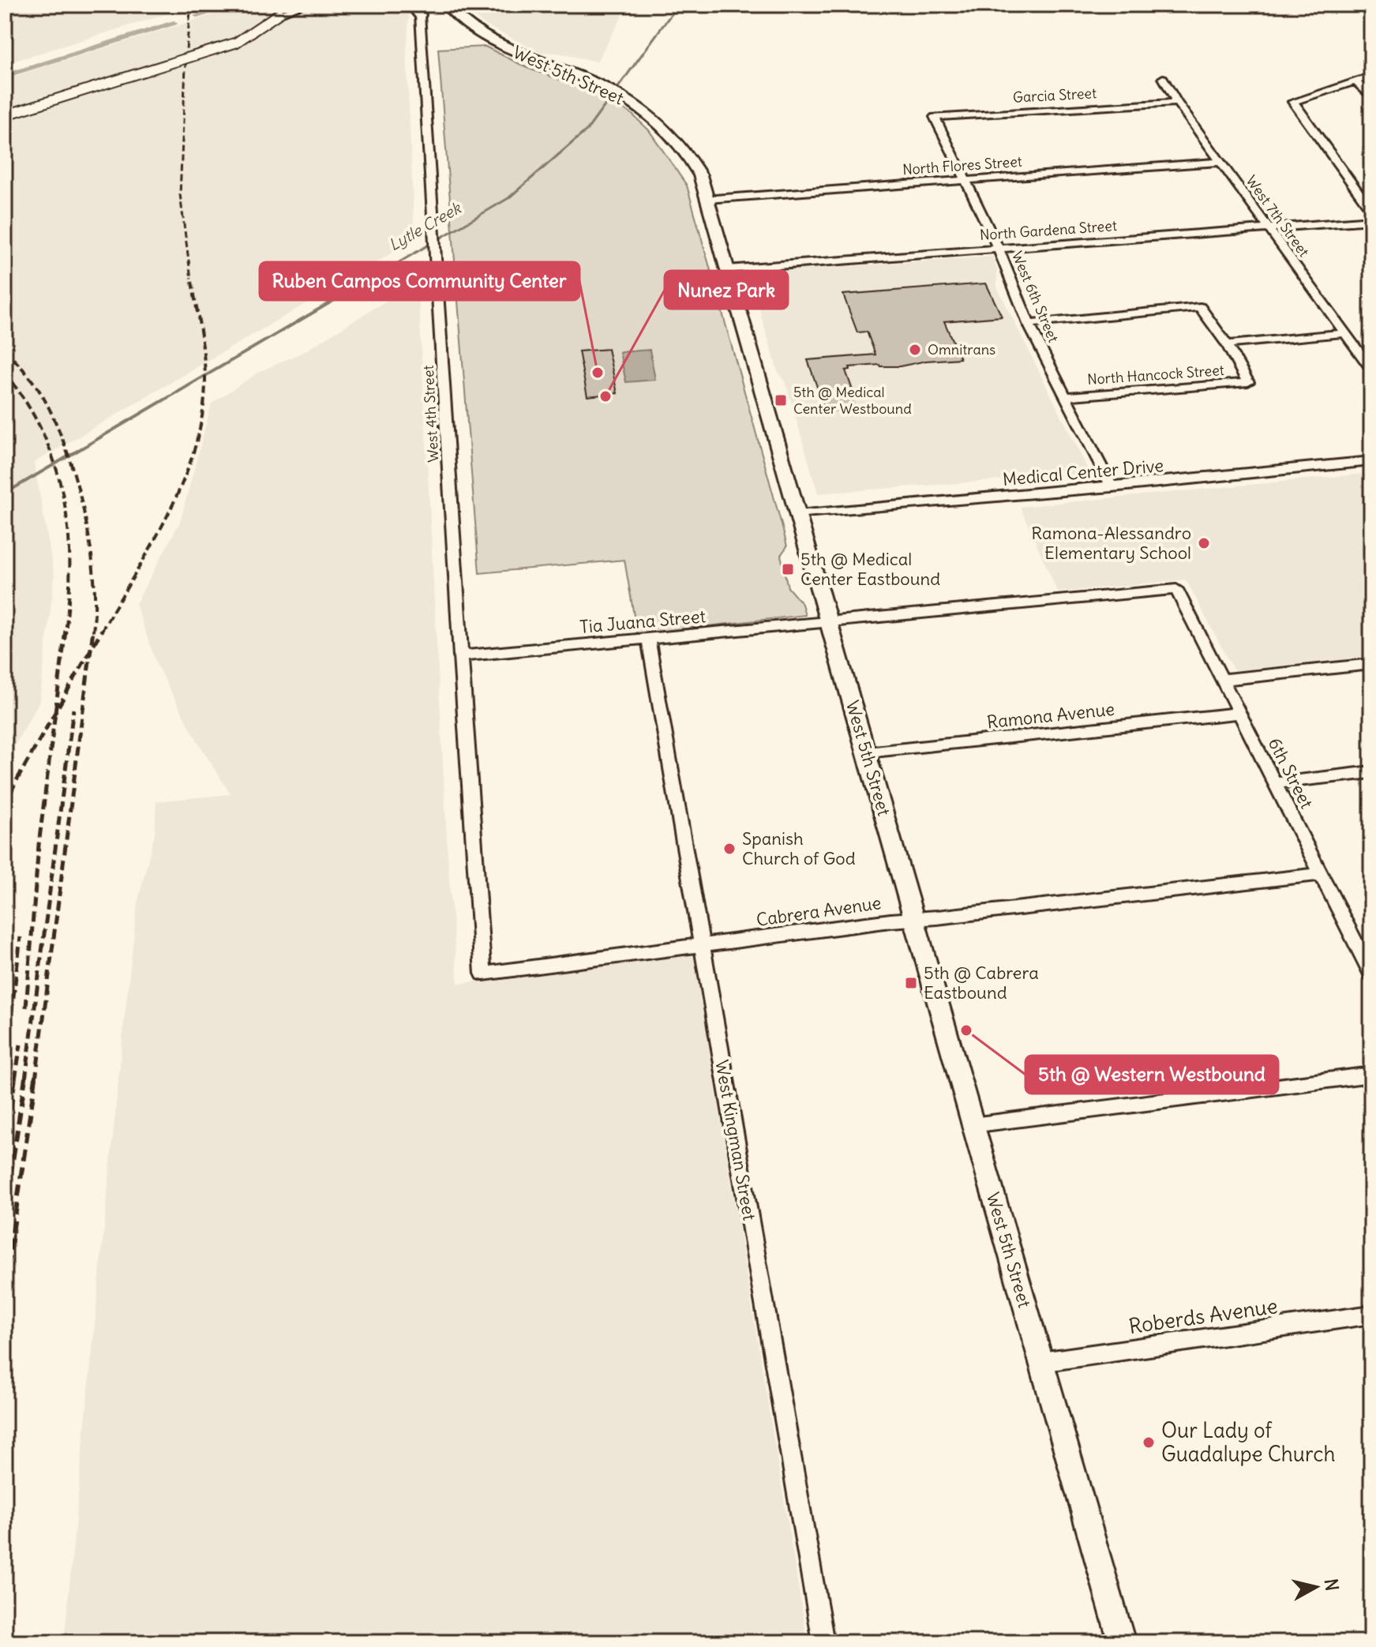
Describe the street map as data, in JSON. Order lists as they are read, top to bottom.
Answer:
{
  "streets": {
    "main road": ["West 5th Street"],
    "street": [
      "Garcia Street",
      "North Flores Street",
      "West 7th Street",
      "North Gardena Street",
      "West 6th Street",
      "North Hancock Street",
      "West 4th Street",
      "Medical Center Drive",
      "Tia Juana Street",
      "Ramona Avenue",
      "6th Street",
      "Cabrera Avenue",
      "West Kingman Street",
      "Roberds Avenue"
    ]
  },
  "crossings": [
    ["West 5th Street", "North Flores Street"],
    ["West 5th Street", "North Gardena Street"],
    ["West 5th Street", "Medical Center Drive"],
    ["West 5th Street", "Tia Juana Street"],
    ["West 5th Street", "Ramona Avenue"],
    ["West 5th Street", "Cabrera Avenue"],
    ["West 5th Street", "Roberds Avenue"],
    ["Garcia Street", "West 7th Street"],
    ["Garcia Street", "West 6th Street"],
    ["North Flores Street", "West 7th Street"],
    ["North Flores Street", "West 6th Street"],
    ["West 7th Street", "North Gardena Street"],
    ["North Gardena Street", "West 6th Street"],
    ["West 6th Street", "North Hancock Street"],
    ["West 6th Street", "Medical Center Drive"],
    ["West 4th Street", "Tia Juana Street"],
    ["West 4th Street", "Cabrera Avenue"],
    ["Tia Juana Street", "6th Street"],
    ["Tia Juana Street", "West Kingman Street"],
    ["Ramona Avenue", "6th Street"],
    ["6th Street", "Cabrera Avenue"],
    ["Cabrera Avenue", "West Kingman Street"]
  ],
  "water": ["Lytle Creek"],
  "places": {
    "other": [
      "Omnitrans",
      "Ruben Campos Community Center",
      "Nunez Park",
      "Ramona-Alessandro Elementary School",
      "Spanish Church of God",
      "5th @ Western Westbound",
      "Our Lady of Guadalupe Church"
    ],
    "transit": ["5th @ Medical Center Westbound", "5th @ Medical Center Eastbound", "5th @ Cabrera Eastbound"]
  },
  "north": "right"
}
